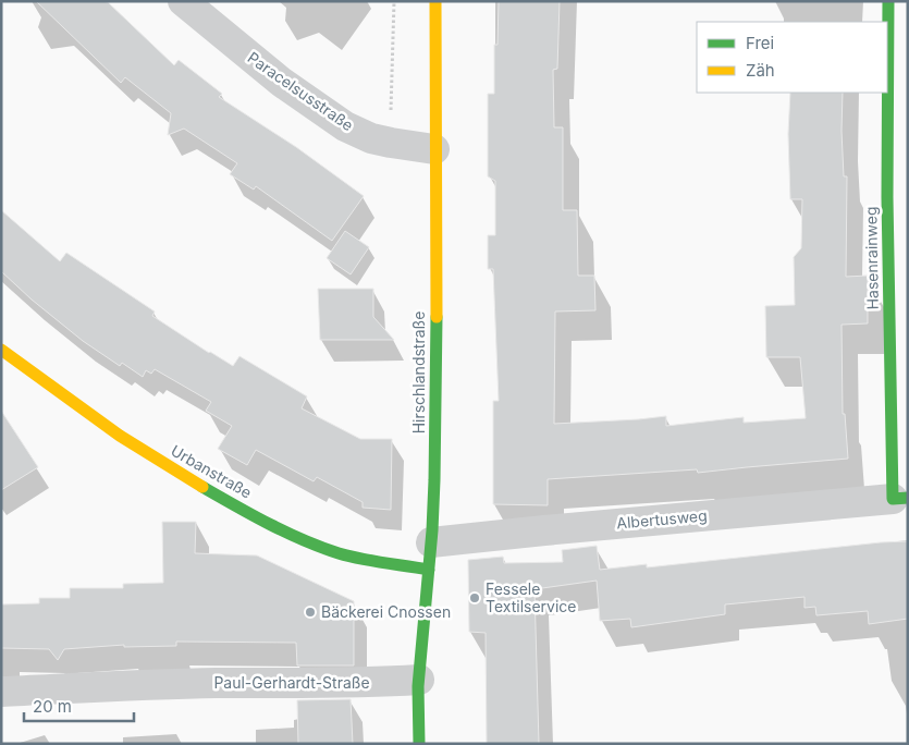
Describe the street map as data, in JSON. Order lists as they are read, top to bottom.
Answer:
{
  "streets": {
    "street": [
      "Paracelsusstraße",
      "Hasenrainweg",
      "Hirschlandstraße",
      "Urbanstraße",
      "Albertusweg",
      "Paul-Gerhardt-Straße"
    ]
  },
  "crossings": [
    ["Paracelsusstraße", "Hirschlandstraße"],
    ["Hasenrainweg", "Albertusweg"],
    ["Hirschlandstraße", "Urbanstraße"],
    ["Hirschlandstraße", "Albertusweg"],
    ["Hirschlandstraße", "Paul-Gerhardt-Straße"],
    ["Urbanstraße", "Albertusweg"]
  ],
  "places": ["Fessele Textilservice", "Bäckerei Cnossen"],
  "legend": ["Frei", "Zäh"],
  "scale_bar": "20 m"
}
